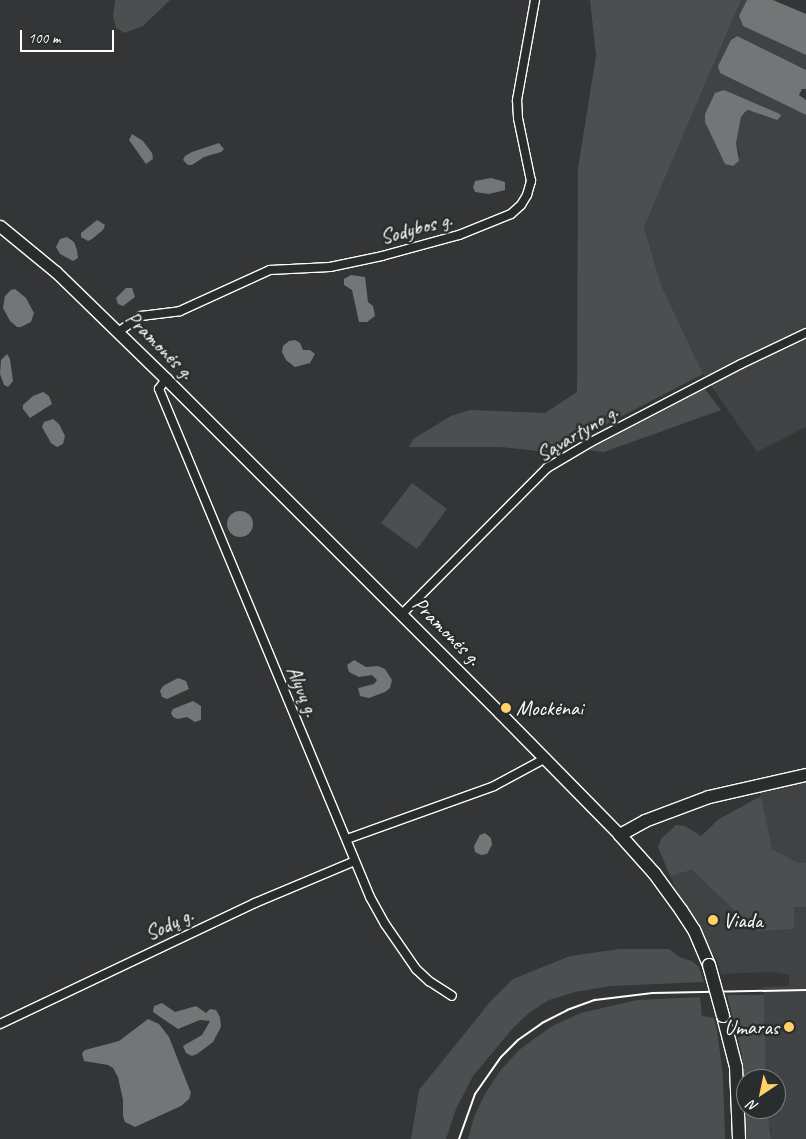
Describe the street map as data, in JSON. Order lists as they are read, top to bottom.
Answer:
{
  "streets": {
    "highway": ["Pramonės g."],
    "street": [
      "Sodybos g.",
      "Sąvartyno g.",
      "Alyvų g.",
      "Sodų g."
    ]
  },
  "crossings": [
    ["Sodybos g.", "Pramonės g."],
    ["Pramonės g.", "Sąvartyno g."],
    ["Pramonės g.", "Alyvų g."],
    ["Alyvų g.", "Sodų g."]
  ],
  "places": ["Mockėnai", "Viada", "Umaras"],
  "scale_bar": "100 m",
  "north": "bottom left"
}
